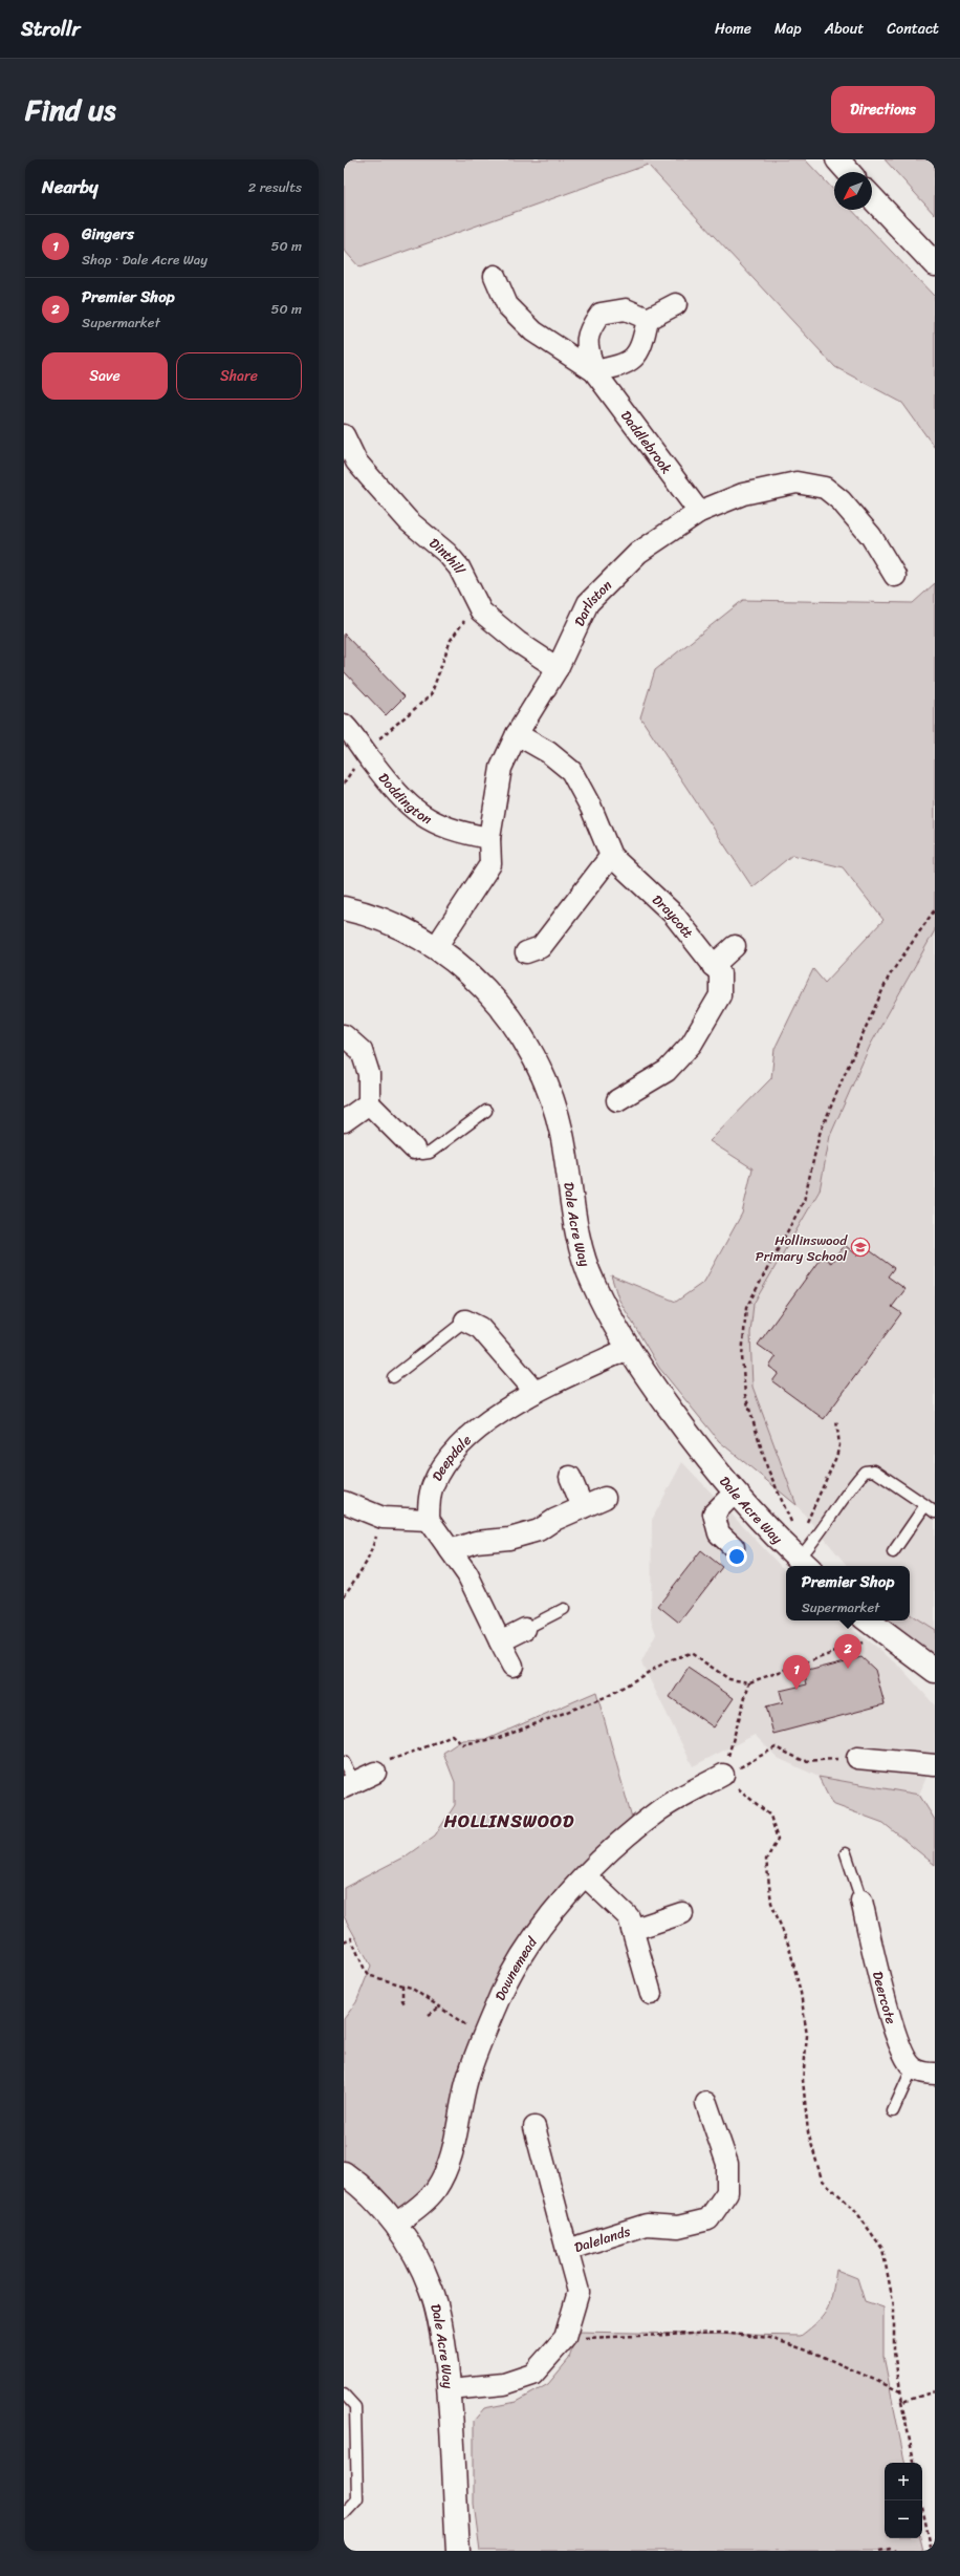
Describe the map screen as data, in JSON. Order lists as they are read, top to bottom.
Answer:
{
  "streets": {
    "street": [
      "Daddlebrook",
      "Dinthill",
      "Darliston",
      "Doddington",
      "Draycott",
      "Dale Acre Way",
      "Deepdale",
      "Downemead",
      "Deercote",
      "Dalelands"
    ]
  },
  "crossings": [
    ["Daddlebrook", "Darliston"],
    ["Dinthill", "Darliston"],
    ["Darliston", "Doddington"],
    ["Darliston", "Draycott"],
    ["Darliston", "Dale Acre Way"],
    ["Dale Acre Way", "Deepdale"],
    ["Dale Acre Way", "Downemead"],
    ["Dale Acre Way", "Dalelands"]
  ],
  "districts": ["HOLLINSWOOD"],
  "places": {
    "school or university": ["Hollinswood Primary School"]
  },
  "north": "bottom left",
  "page": {
    "header": "Strollr",
    "nav": [
      "Home",
      "Map",
      "About",
      "Contact"
    ],
    "title": "Find us",
    "buttons": [
      "Directions",
      ["Save", "Share"]
    ],
    "heading": ["Nearby", "2 results"],
    "list": [
      {
        "mark": "1",
        "name": "Gingers",
        "note": "Shop · Dale Acre Way",
        "value": "50 m"
      },
      {
        "mark": "2",
        "name": "Premier Shop",
        "note": "Supermarket",
        "value": "50 m"
      }
    ],
    "popup": ["Premier Shop", "Supermarket"],
    "pins": ["2", "1"],
    "map_buttons": ["+", "−"]
  }
}
